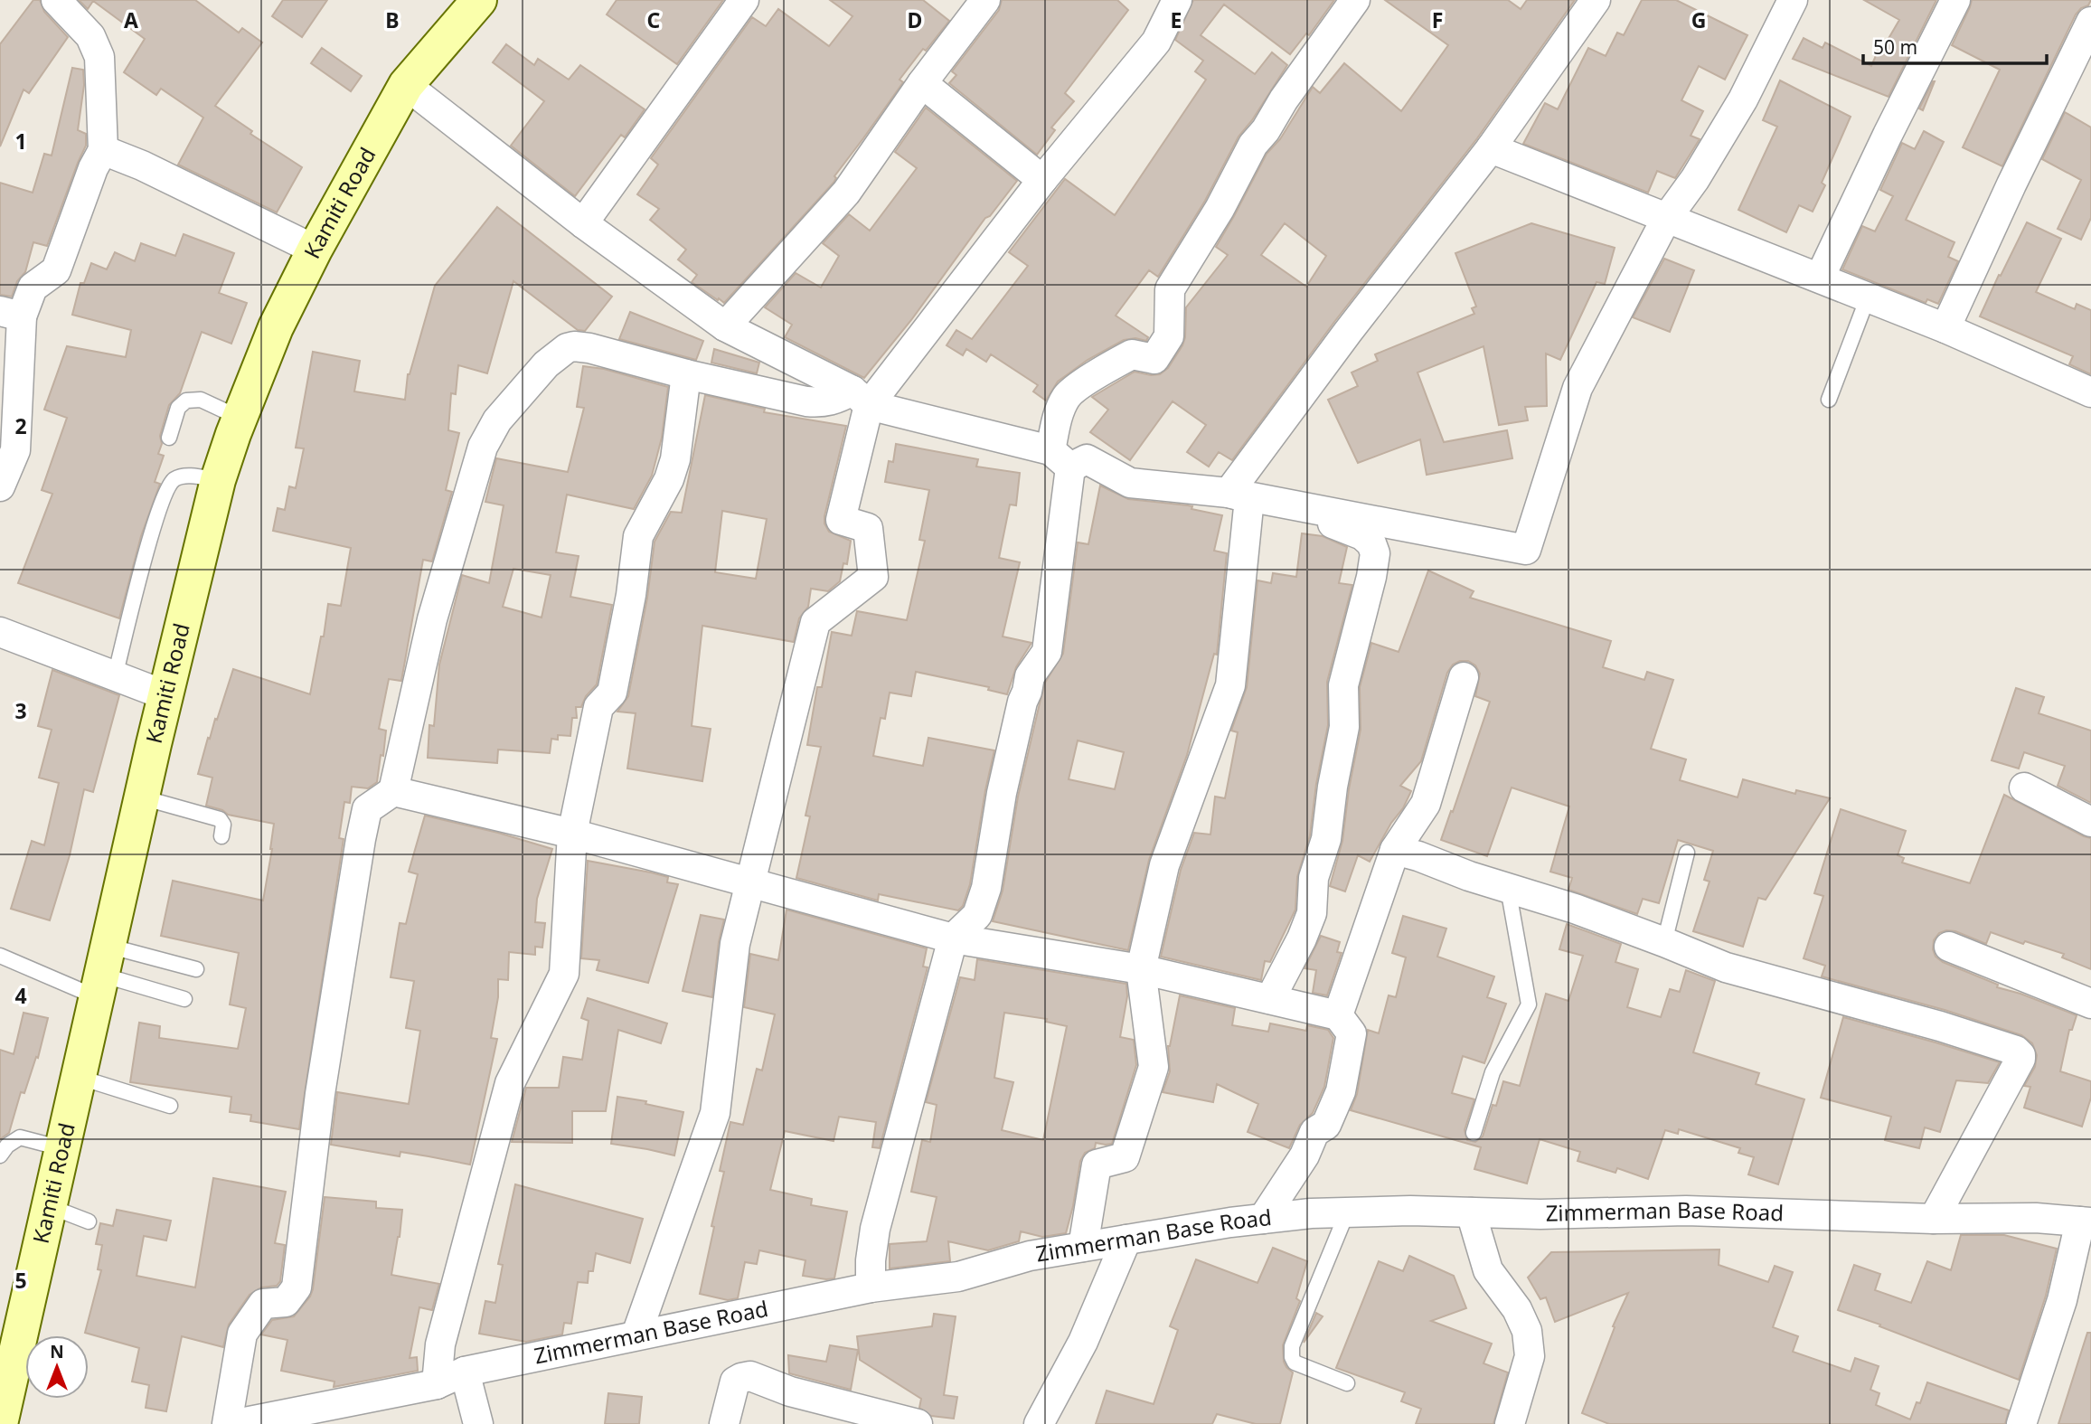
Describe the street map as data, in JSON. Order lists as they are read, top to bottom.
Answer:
{
  "streets": {
    "main road": ["Kamiti Road"],
    "street": ["Zimmerman Base Road"]
  },
  "scale_bar": "50 m",
  "north": "top",
  "grid": {
    "columns": [
      "A",
      "B",
      "C",
      "D",
      "E",
      "F",
      "G"
    ],
    "rows": [
      "1",
      "2",
      "3",
      "4",
      "5"
    ]
  }
}
